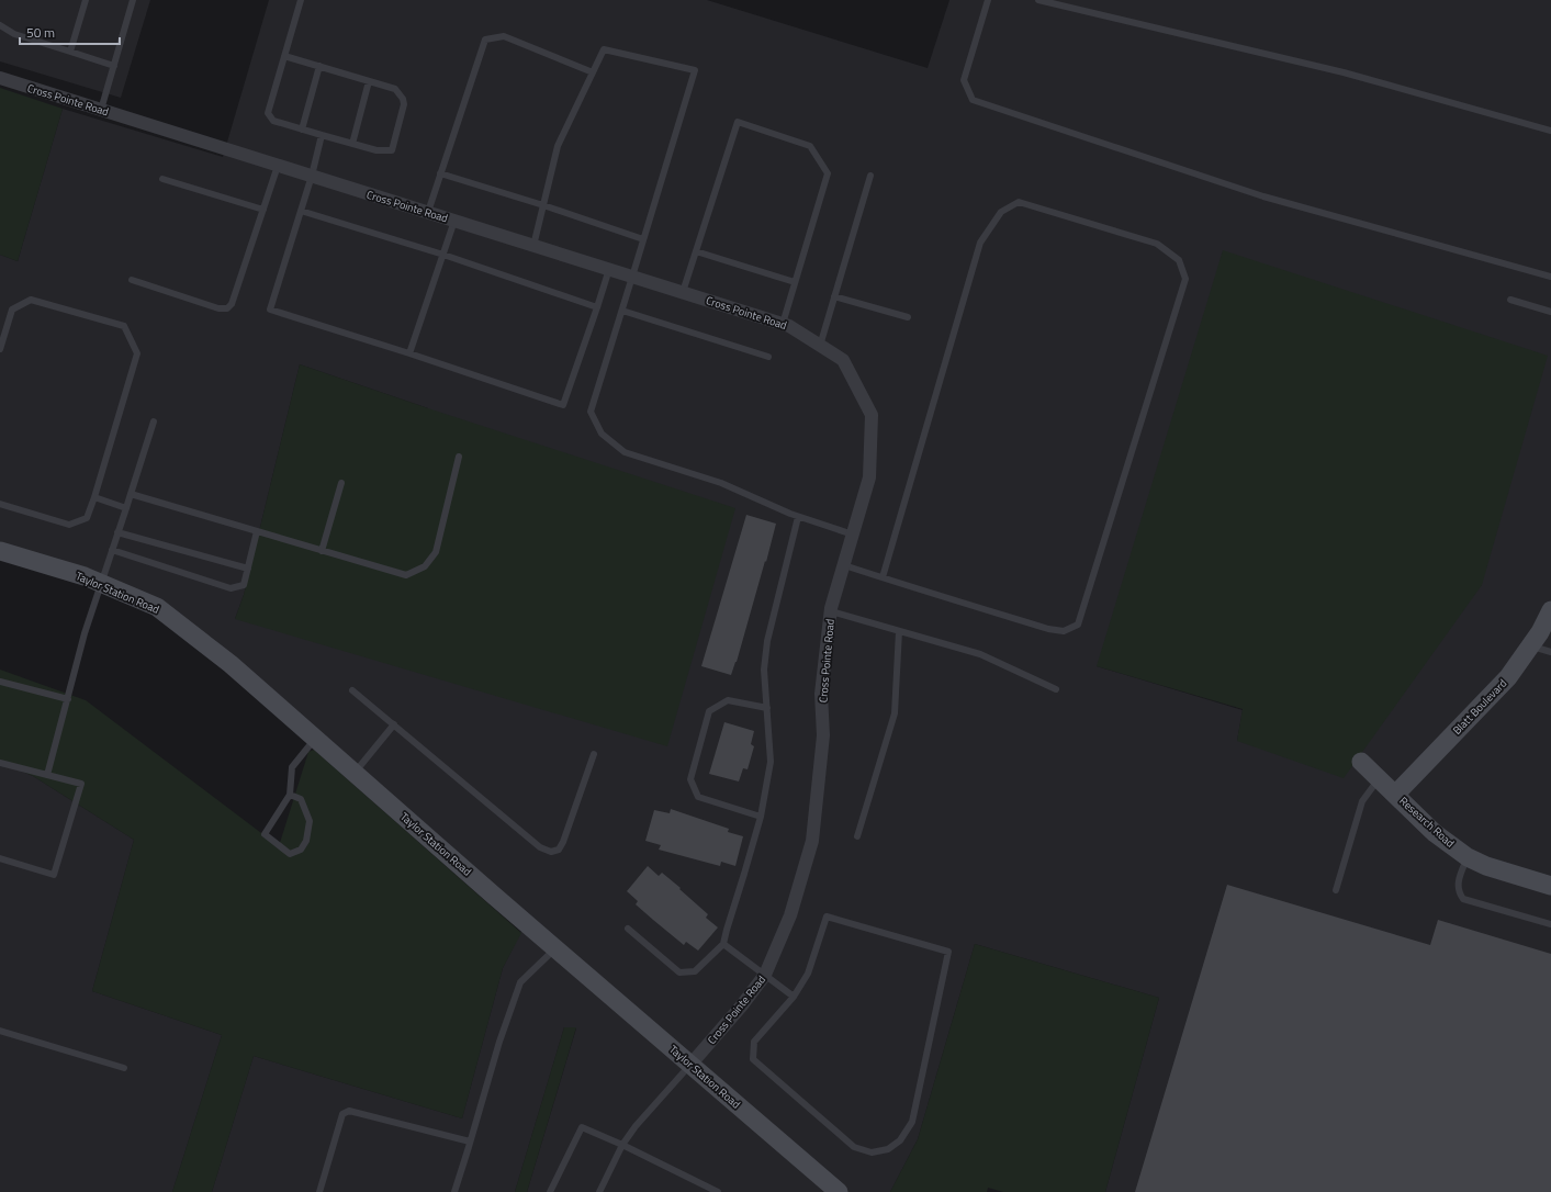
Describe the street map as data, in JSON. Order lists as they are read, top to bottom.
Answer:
{
  "streets": {
    "main road": ["Taylor Station Road", "Blatt Boulevard", "Research Road"],
    "street": ["Cross Pointe Road"]
  },
  "crossings": [
    ["Cross Pointe Road", "Taylor Station Road"],
    ["Blatt Boulevard", "Research Road"]
  ],
  "scale_bar": "50 m"
}
